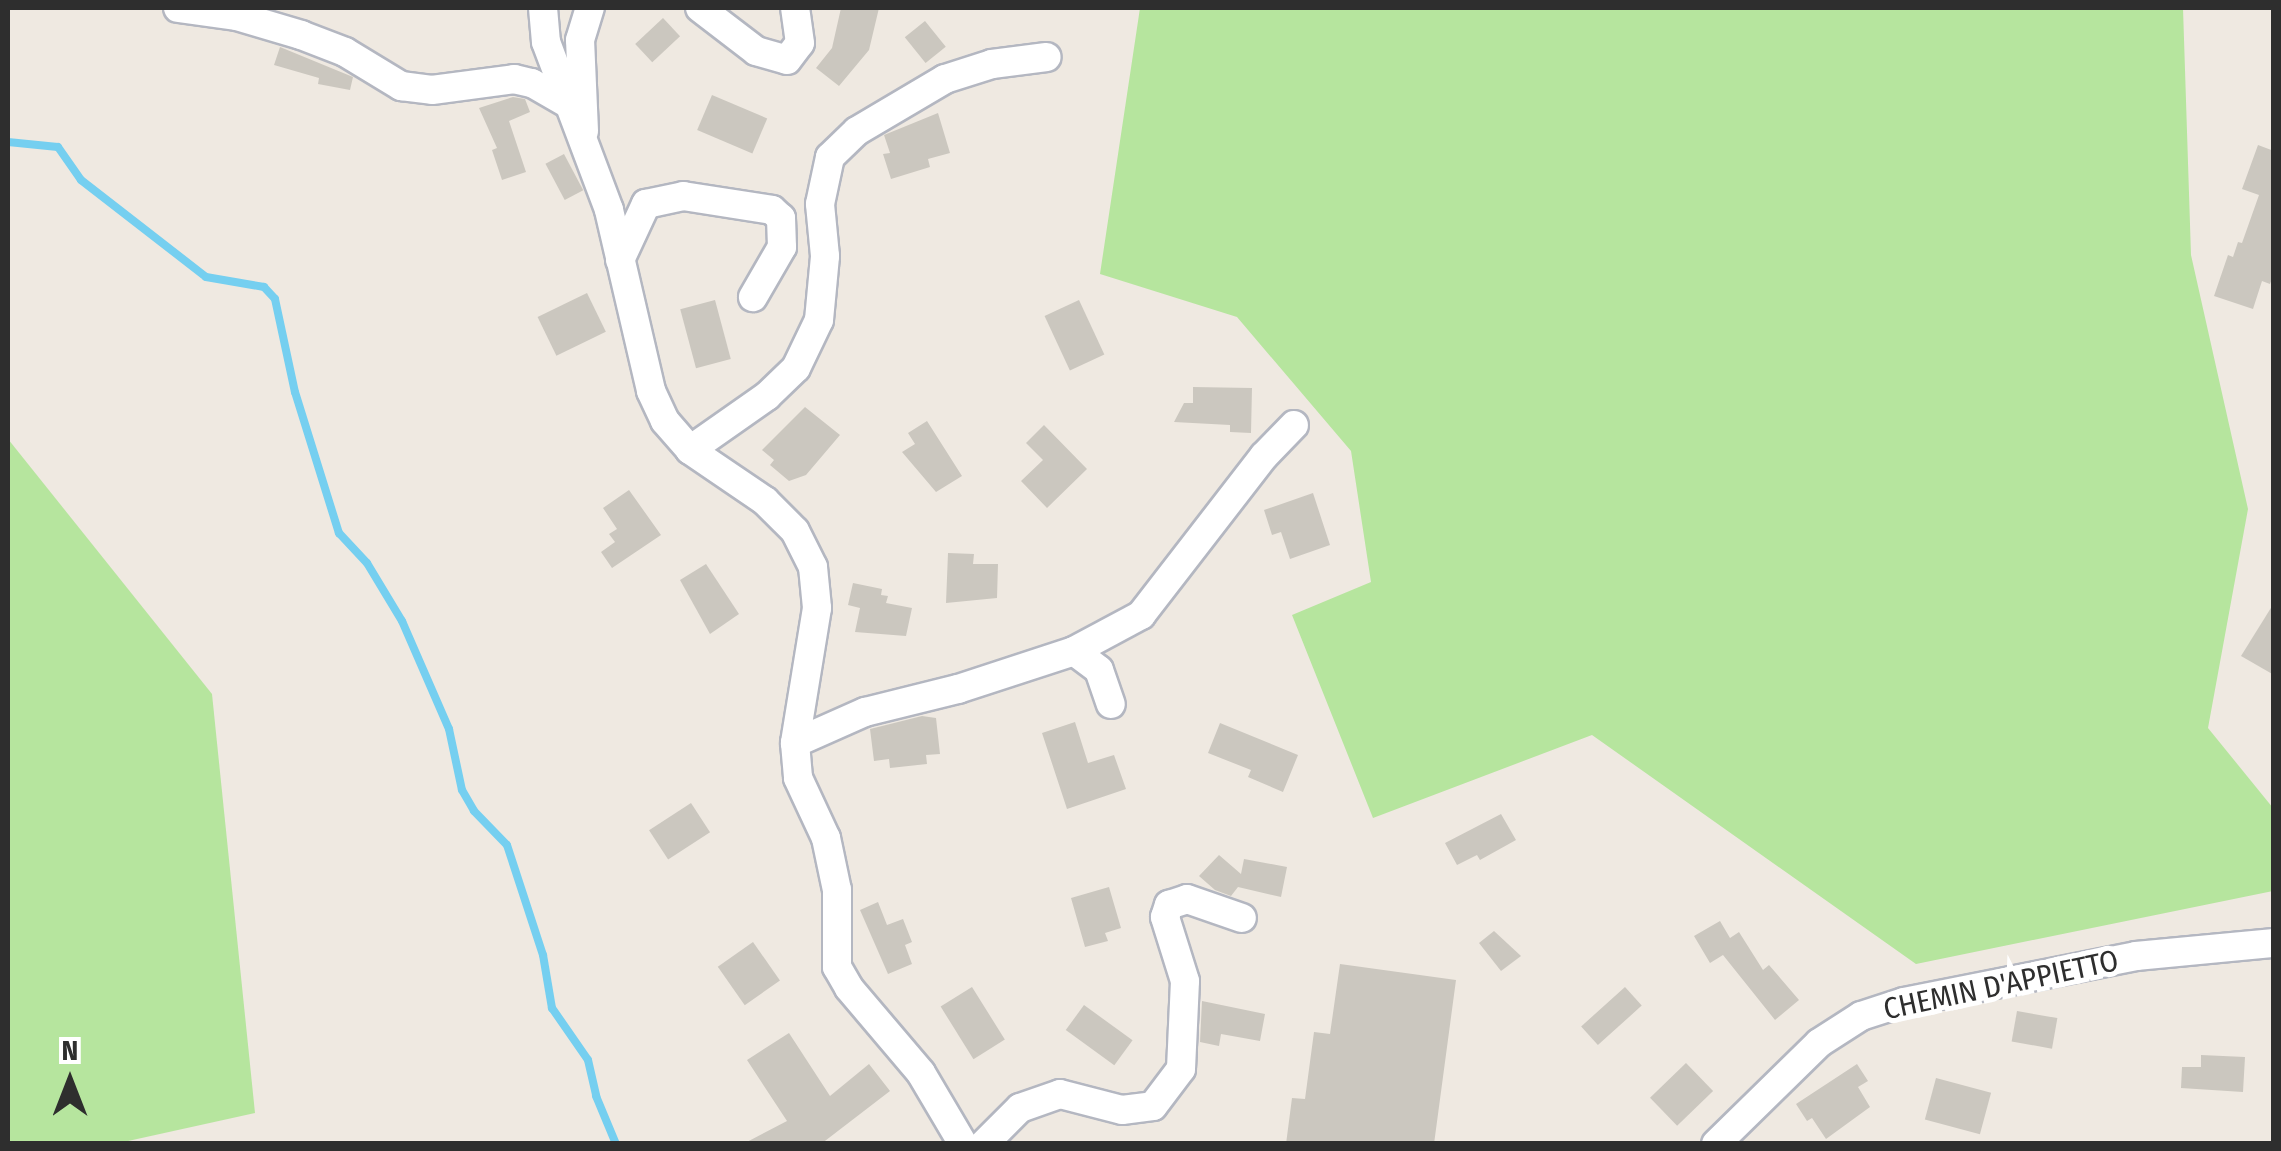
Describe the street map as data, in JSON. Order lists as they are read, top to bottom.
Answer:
{
  "streets": {
    "street": ["CHEMIN D'APPIETTO"]
  },
  "north": "top"
}
